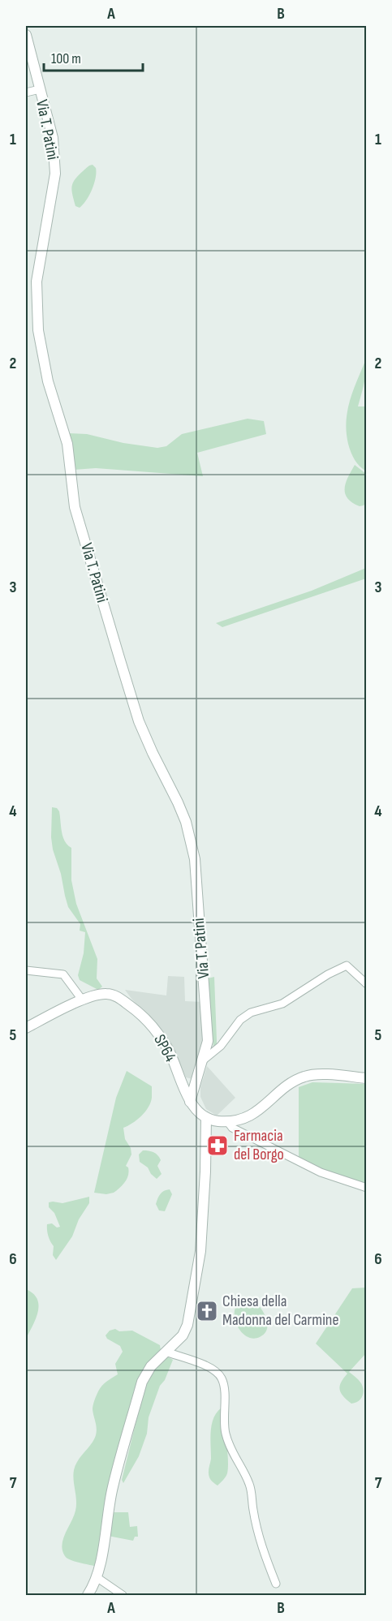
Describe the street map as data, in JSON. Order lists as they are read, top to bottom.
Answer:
{
  "streets": {
    "street": ["Via T. Patini", "SP64"]
  },
  "crossings": [
    ["Via T. Patini", "SP64"]
  ],
  "places": {
    "pharmacy": ["Farmacia del Borgo"],
    "church": ["Chiesa della Madonna del Carmine"]
  },
  "scale_bar": "100 m",
  "grid": {
    "columns": ["A", "B"],
    "rows": [
      "1",
      "2",
      "3",
      "4",
      "5",
      "6",
      "7"
    ]
  }
}
